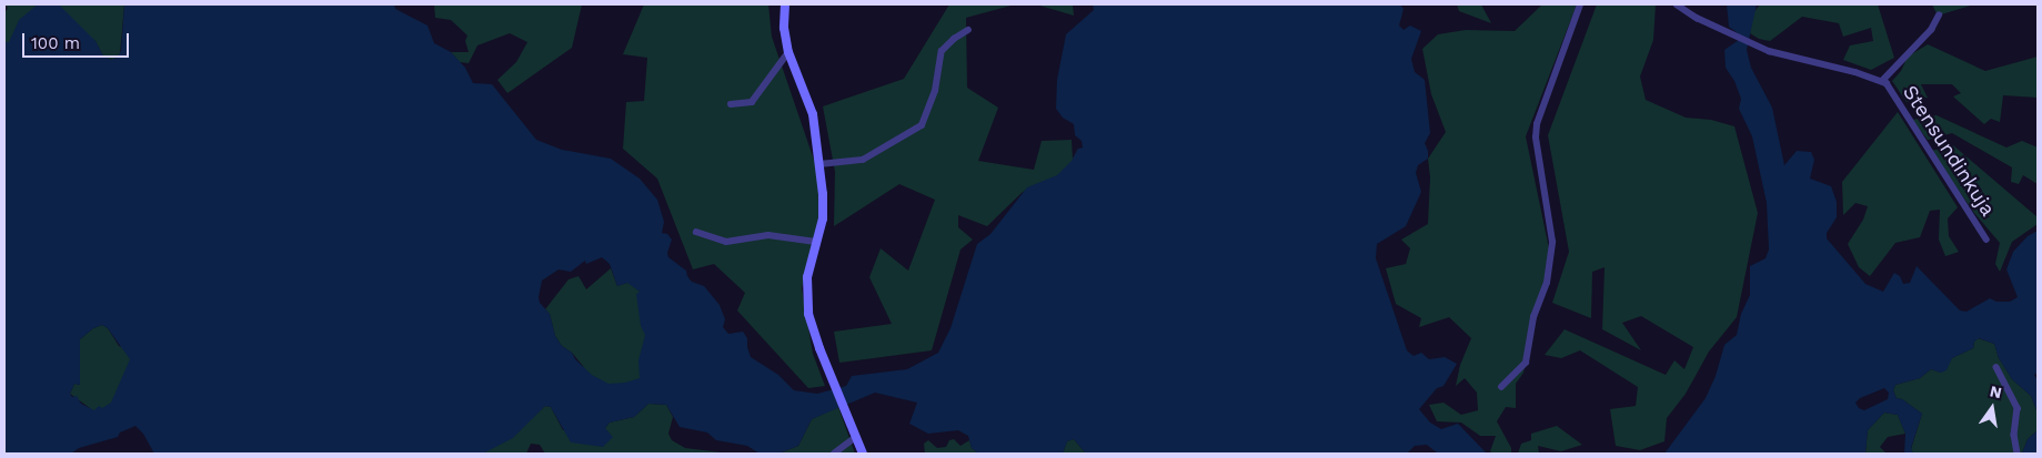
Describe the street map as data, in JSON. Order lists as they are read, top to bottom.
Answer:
{
  "streets": {
    "street": ["Stensundinkuja"]
  },
  "scale_bar": "100 m",
  "north": "top"
}
